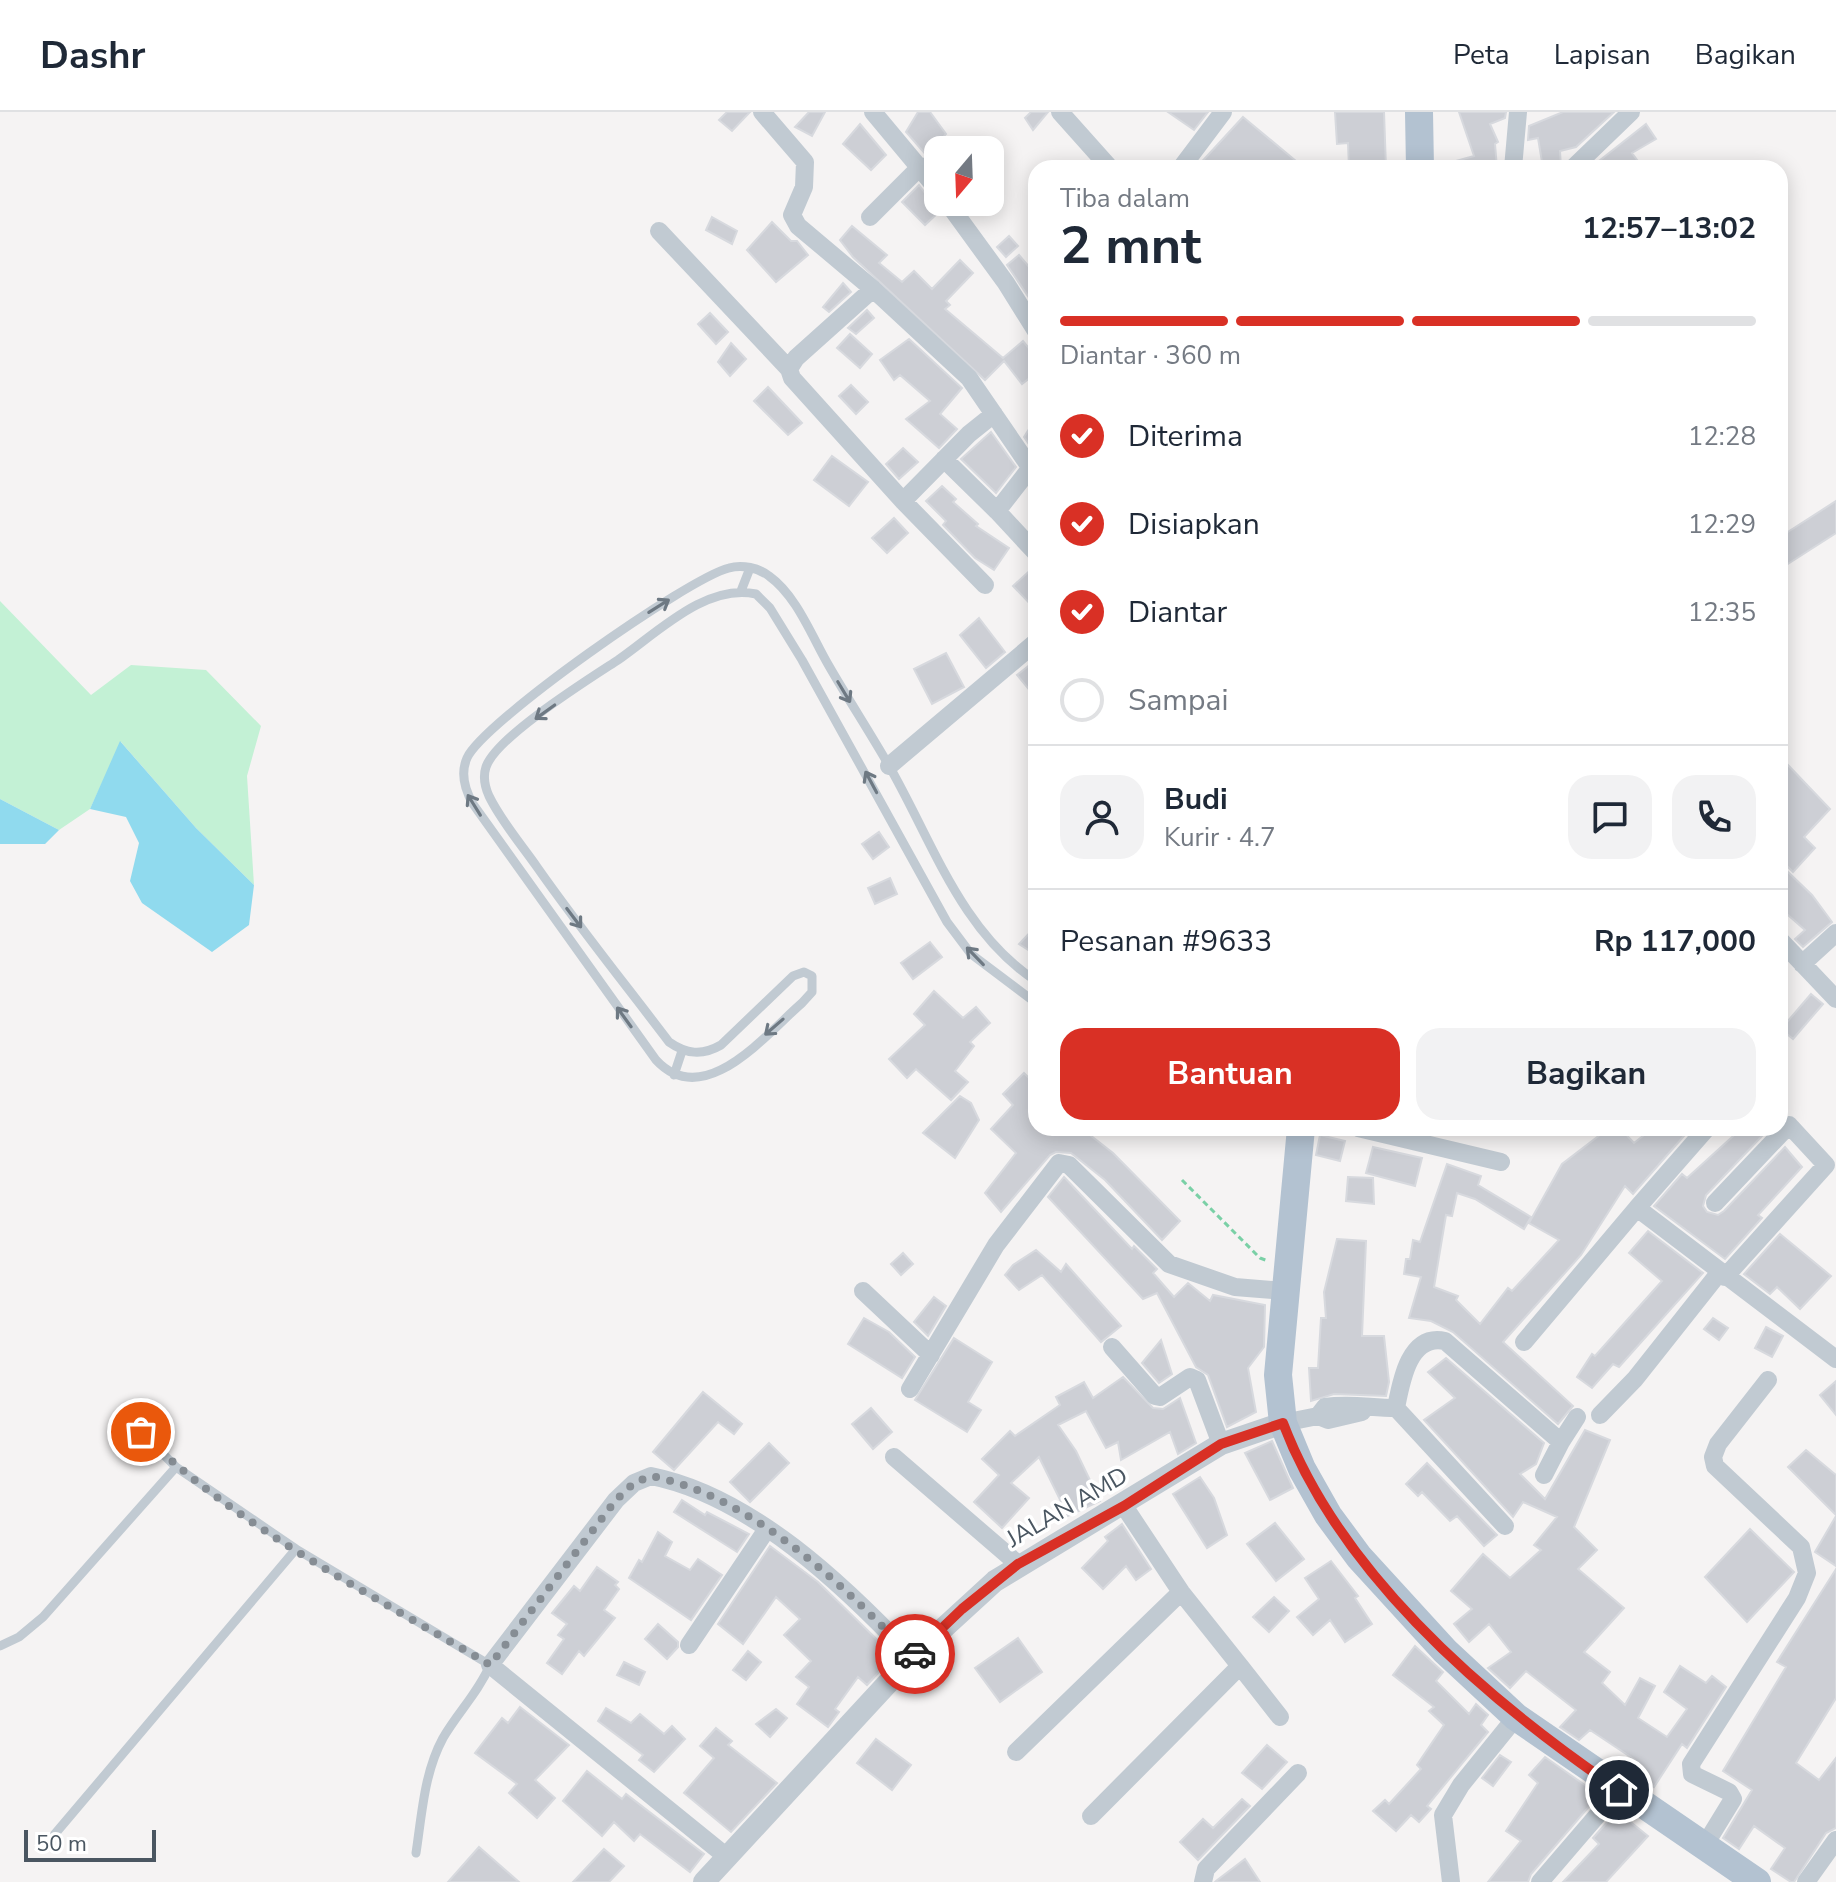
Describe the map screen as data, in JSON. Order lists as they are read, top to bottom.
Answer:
{
  "streets": {
    "street": ["JALAN AMD"]
  },
  "scale_bar": "50 m",
  "north": "bottom",
  "page": {
    "header": "Dashr",
    "nav": ["Peta", "Lapisan", "Bagikan"],
    "heading": ["2 mnt", "Tiba dalam", "12:57–13:02"],
    "panel": [
      "Budi",
      "Kurir · 4.7",
      "Pesanan #9633",
      "Rp 117,000"
    ],
    "bar": "Diantar · 360 m",
    "list": [
      ["Diterima", "12:28"],
      ["Disiapkan", "12:29"],
      ["Diantar", "12:35"],
      "Sampai"
    ],
    "buttons": ["Bantuan", "Bagikan"],
    "scale": "50 m"
  }
}
